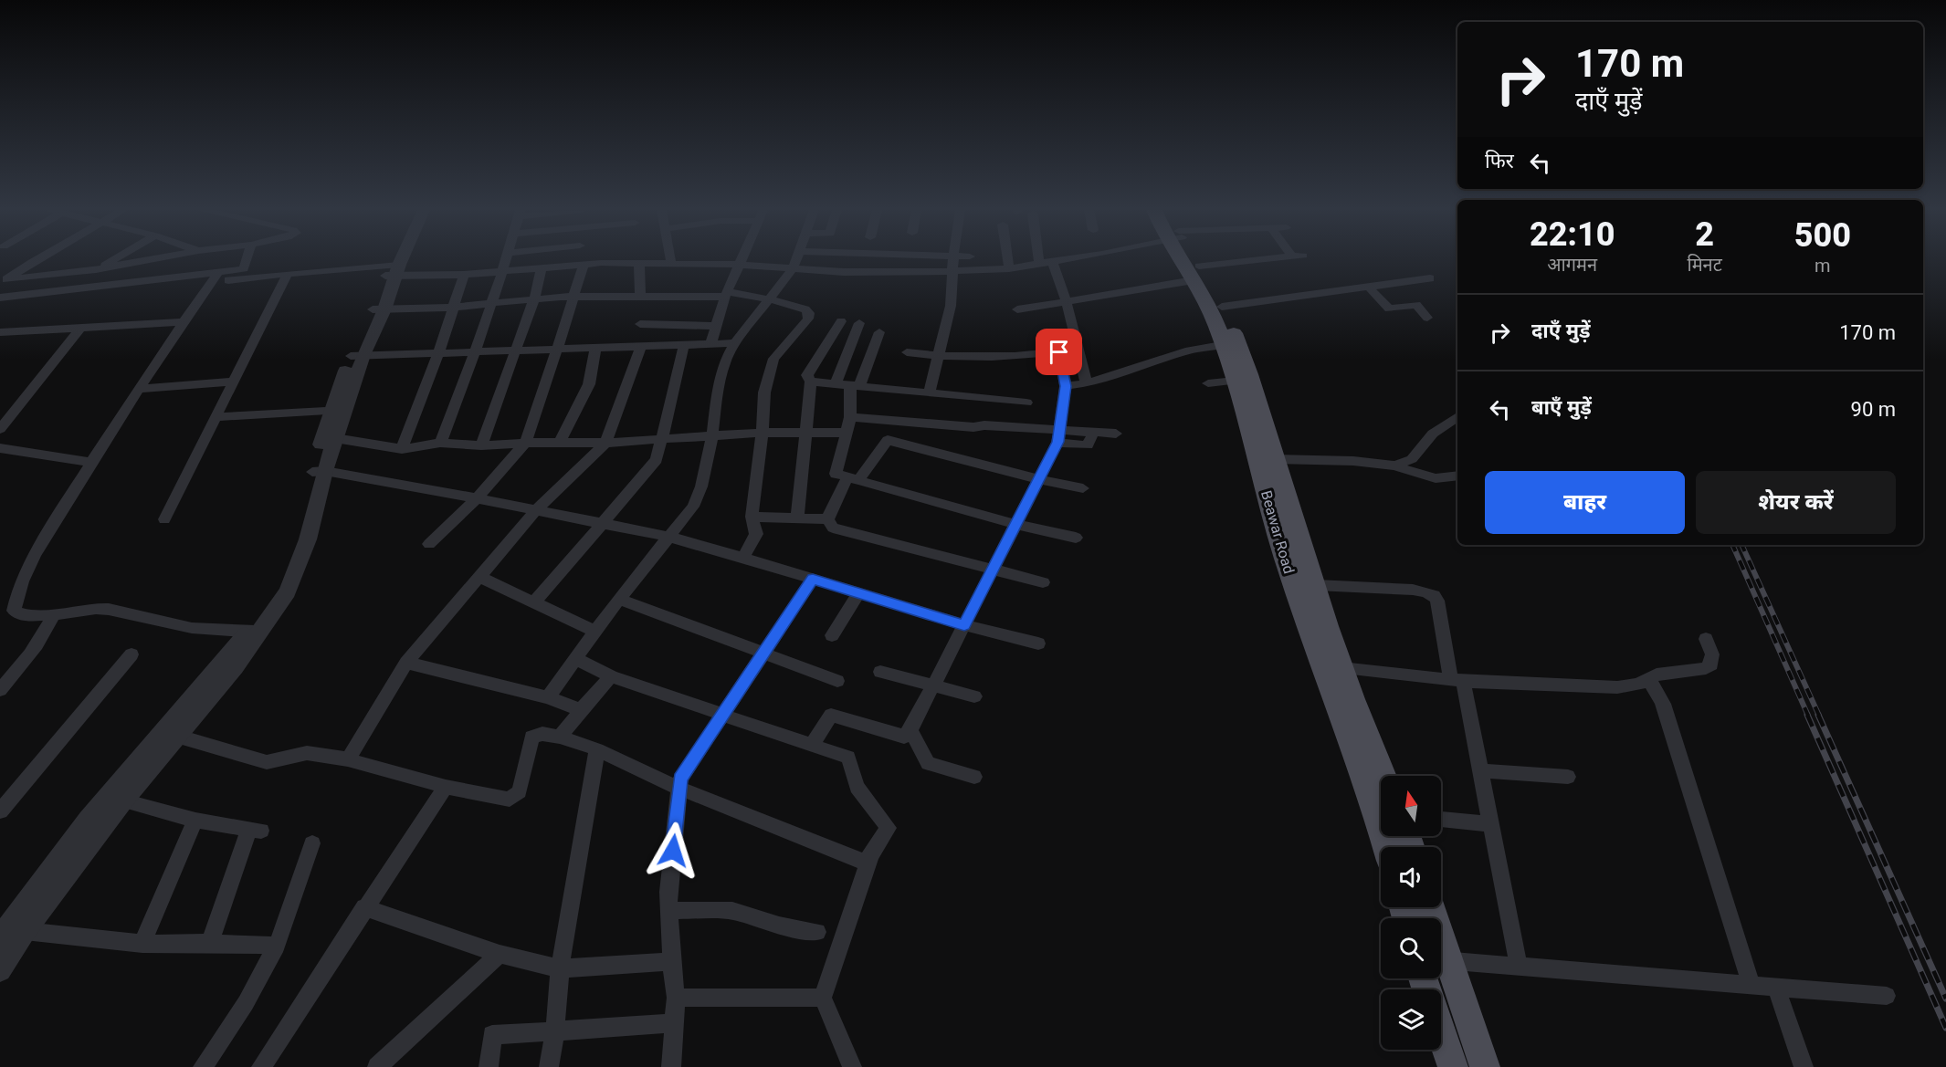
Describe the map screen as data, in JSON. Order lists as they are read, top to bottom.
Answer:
{
  "streets": {
    "main road": ["Beawar Road"]
  },
  "north": "top",
  "page": {
    "turn": ["170 m", "दाएँ मुड़ें"],
    "then": "फिर",
    "eta": [
      "22:10",
      "आगमन",
      "2",
      "मिनट",
      "500",
      "m"
    ],
    "list": [
      {
        "name": "दाएँ मुड़ें",
        "value": "170 m"
      },
      {
        "name": "बाएँ मुड़ें",
        "value": "90 m"
      }
    ],
    "buttons": ["बाहर", "शेयर करें"]
  }
}
